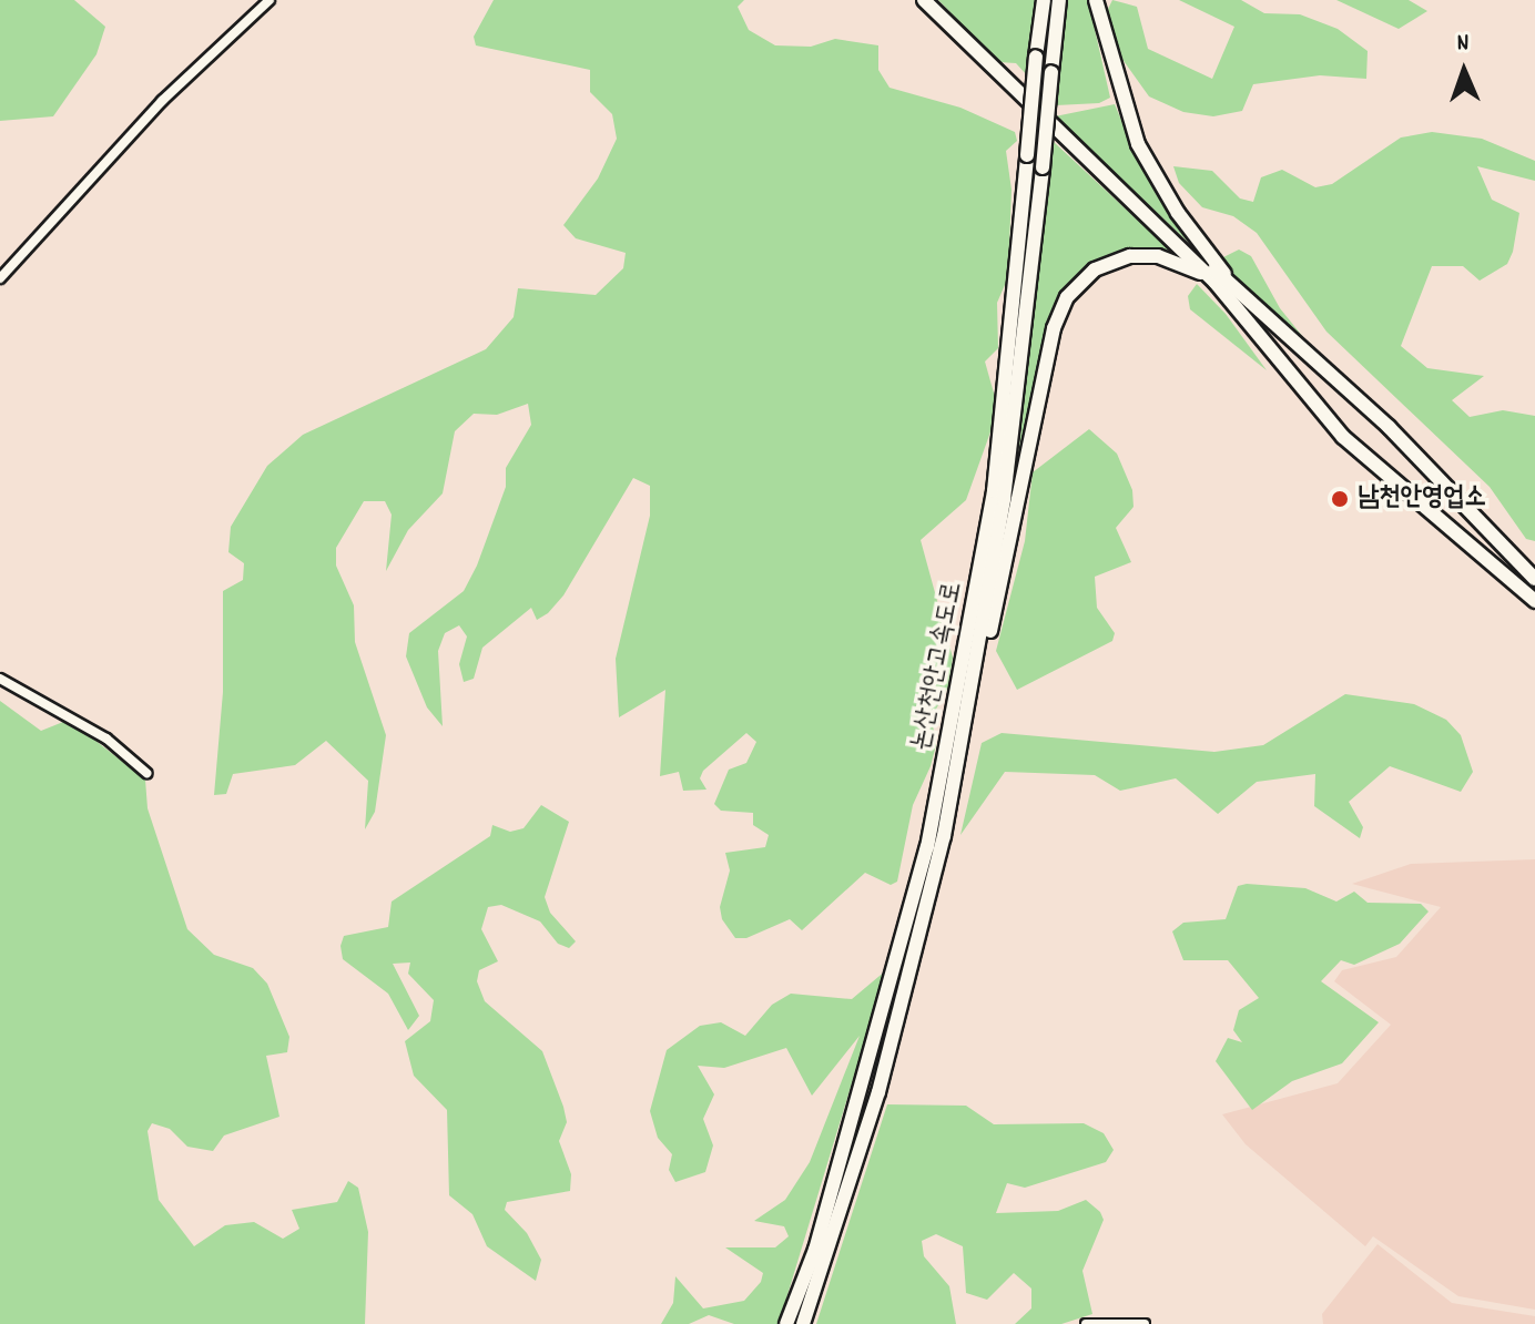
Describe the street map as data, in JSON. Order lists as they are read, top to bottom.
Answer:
{
  "streets": {
    "highway": ["논산천안고속도로"]
  },
  "places": ["남천안영업소"],
  "north": "top"
}
